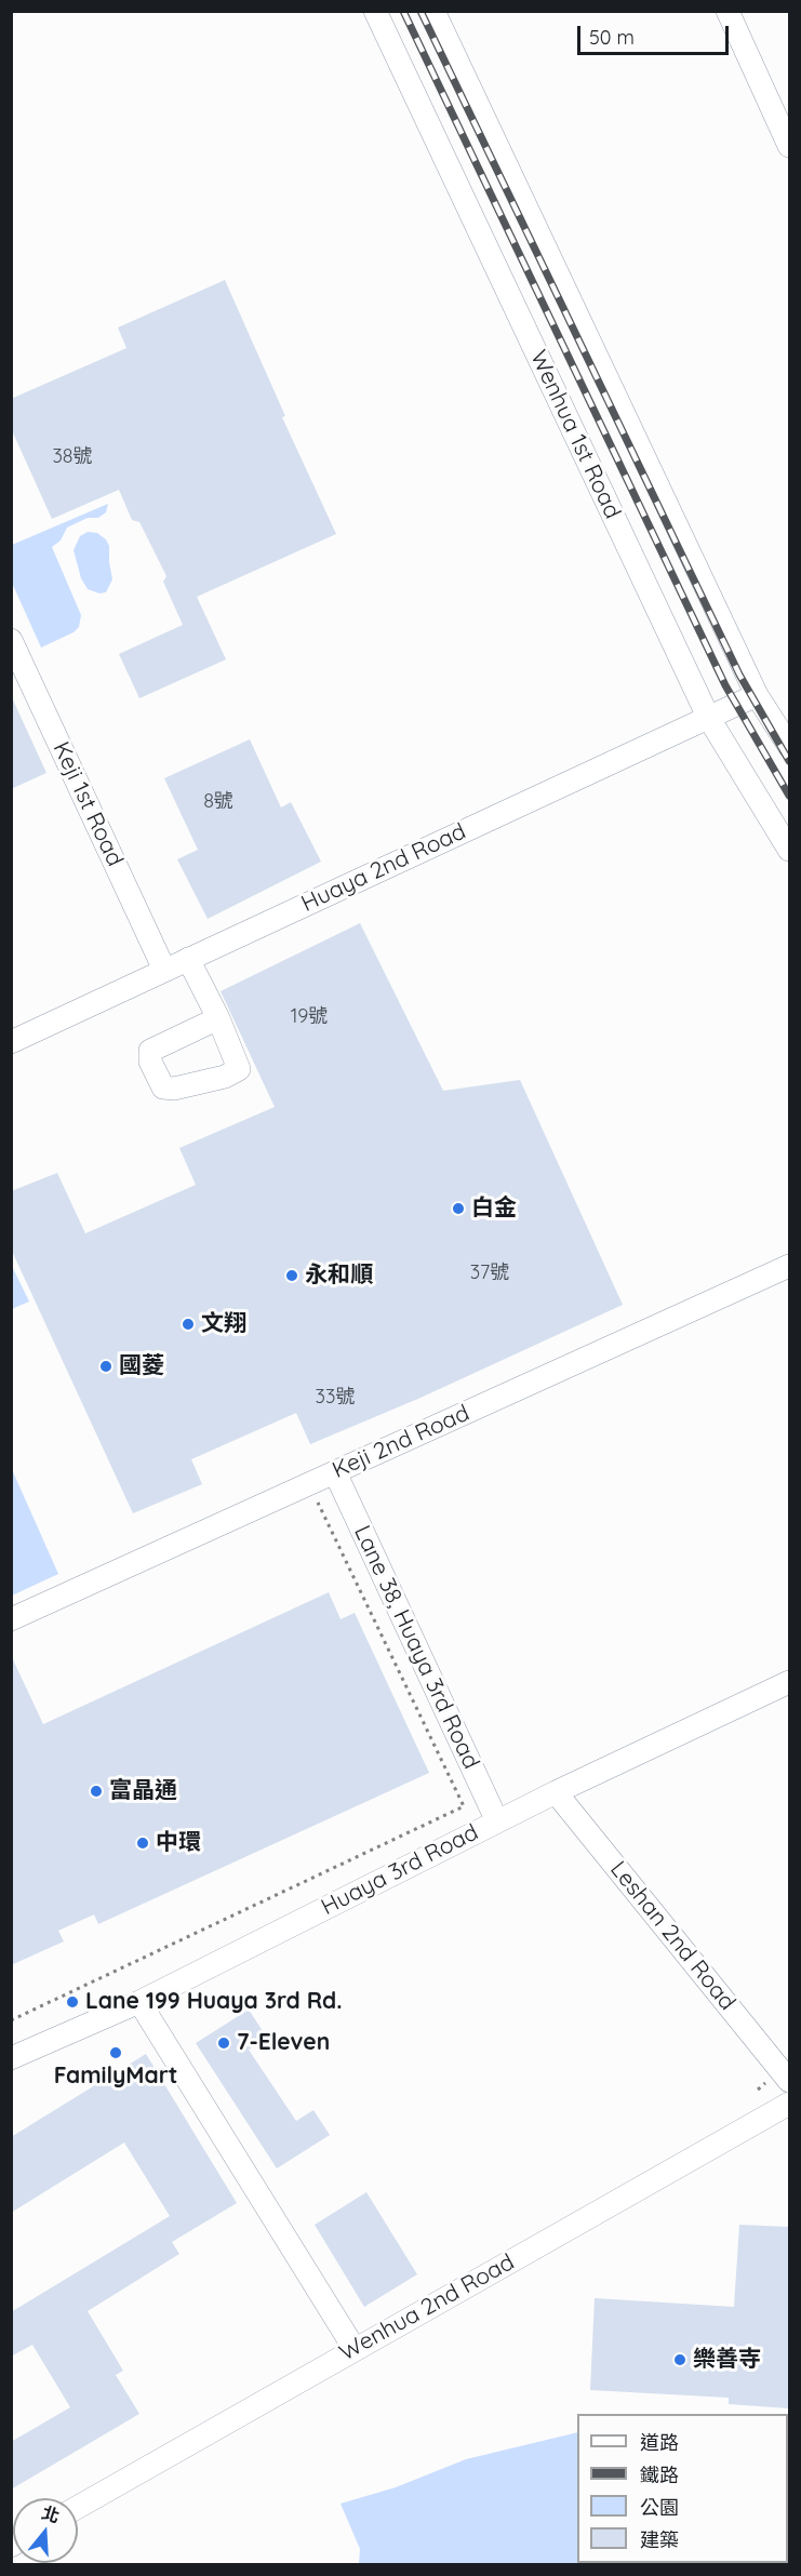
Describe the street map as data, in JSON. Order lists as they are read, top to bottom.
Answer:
{
  "streets": {
    "street": [
      "Wenhua 1st Road",
      "Keji 1st Road",
      "Huaya 2nd Road",
      "Keji 2nd Road",
      "Lane 38, Huaya 3rd Road",
      "Huaya 3rd Road",
      "Leshan 2nd Road",
      "Wenhua 2nd Road"
    ]
  },
  "crossings": [
    ["Wenhua 1st Road", "Huaya 2nd Road"],
    ["Keji 1st Road", "Huaya 2nd Road"],
    ["Keji 2nd Road", "Lane 38, Huaya 3rd Road"],
    ["Lane 38, Huaya 3rd Road", "Huaya 3rd Road"],
    ["Huaya 3rd Road", "Leshan 2nd Road"]
  ],
  "places": [
    "白金",
    "永和順",
    "文翔",
    "國菱",
    "富晶通",
    "中環",
    "Lane 199 Huaya 3rd Rd.",
    "7-Eleven",
    "FamilyMart",
    "樂善寺"
  ],
  "house_numbers": [
    "38號",
    "8號",
    "19號",
    "37號",
    "33號"
  ],
  "legend": [
    "道路",
    "鐵路",
    "公園",
    "建築"
  ],
  "scale_bar": "50 m",
  "north": "top"
}
